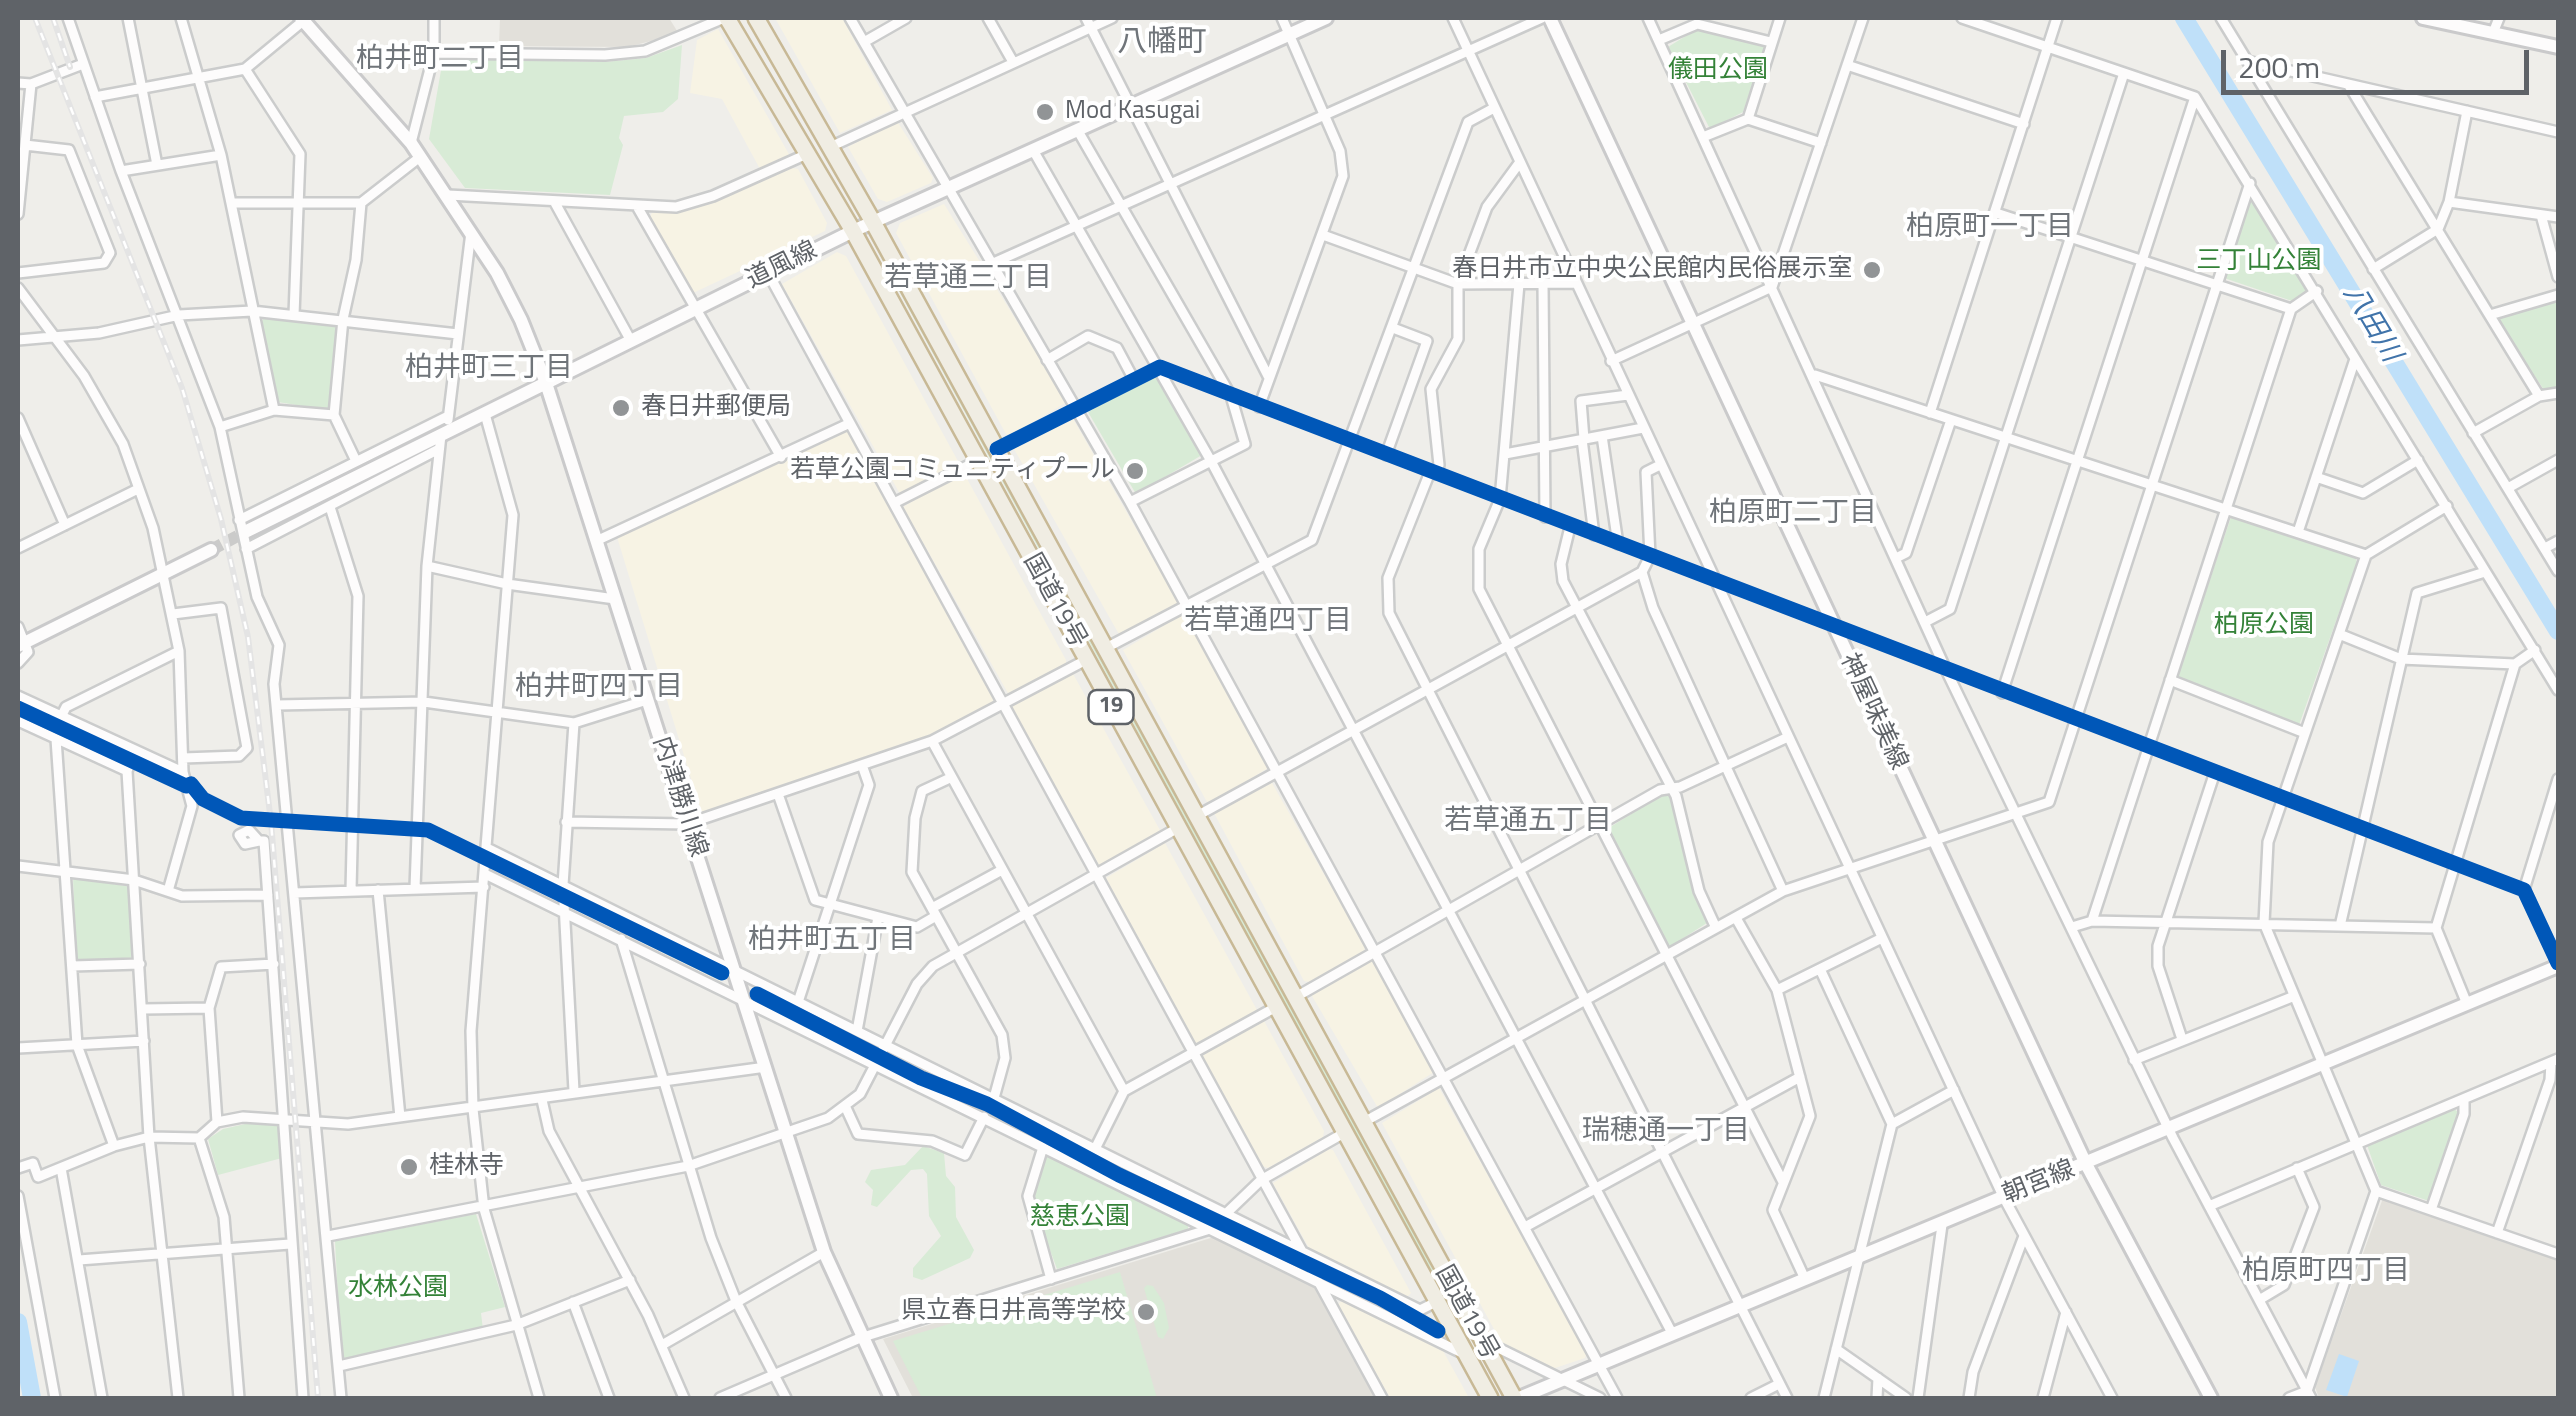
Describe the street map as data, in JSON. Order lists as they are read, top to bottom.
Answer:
{
  "streets": {
    "highway": ["国道19号", "19"],
    "main road": [
      "道風線",
      "神屋味美線",
      "内津勝川線",
      "朝宮線"
    ]
  },
  "crossings": [
    ["道風線", "国道19号"],
    ["道風線", "内津勝川線"],
    ["国道19号", "朝宮線"],
    ["神屋味美線", "朝宮線"]
  ],
  "districts": [
    "八幡町",
    "柏井町二丁目",
    "柏原町一丁目",
    "若草通三丁目",
    "柏井町三丁目",
    "柏原町二丁目",
    "若草通四丁目",
    "柏井町四丁目",
    "若草通五丁目",
    "柏井町五丁目",
    "瑞穂通一丁目",
    "柏原町四丁目"
  ],
  "water": ["八田川"],
  "parks": [
    "儀田公園",
    "三丁山公園",
    "柏原公園",
    "慈恵公園",
    "水林公園"
  ],
  "places": [
    "Mod Kasugai",
    "春日井市立中央公民館内民俗展示室",
    "春日井郵便局",
    "若草公園コミュニティプール",
    "桂林寺",
    "県立春日井高等学校"
  ],
  "scale_bar": "200 m"
}
